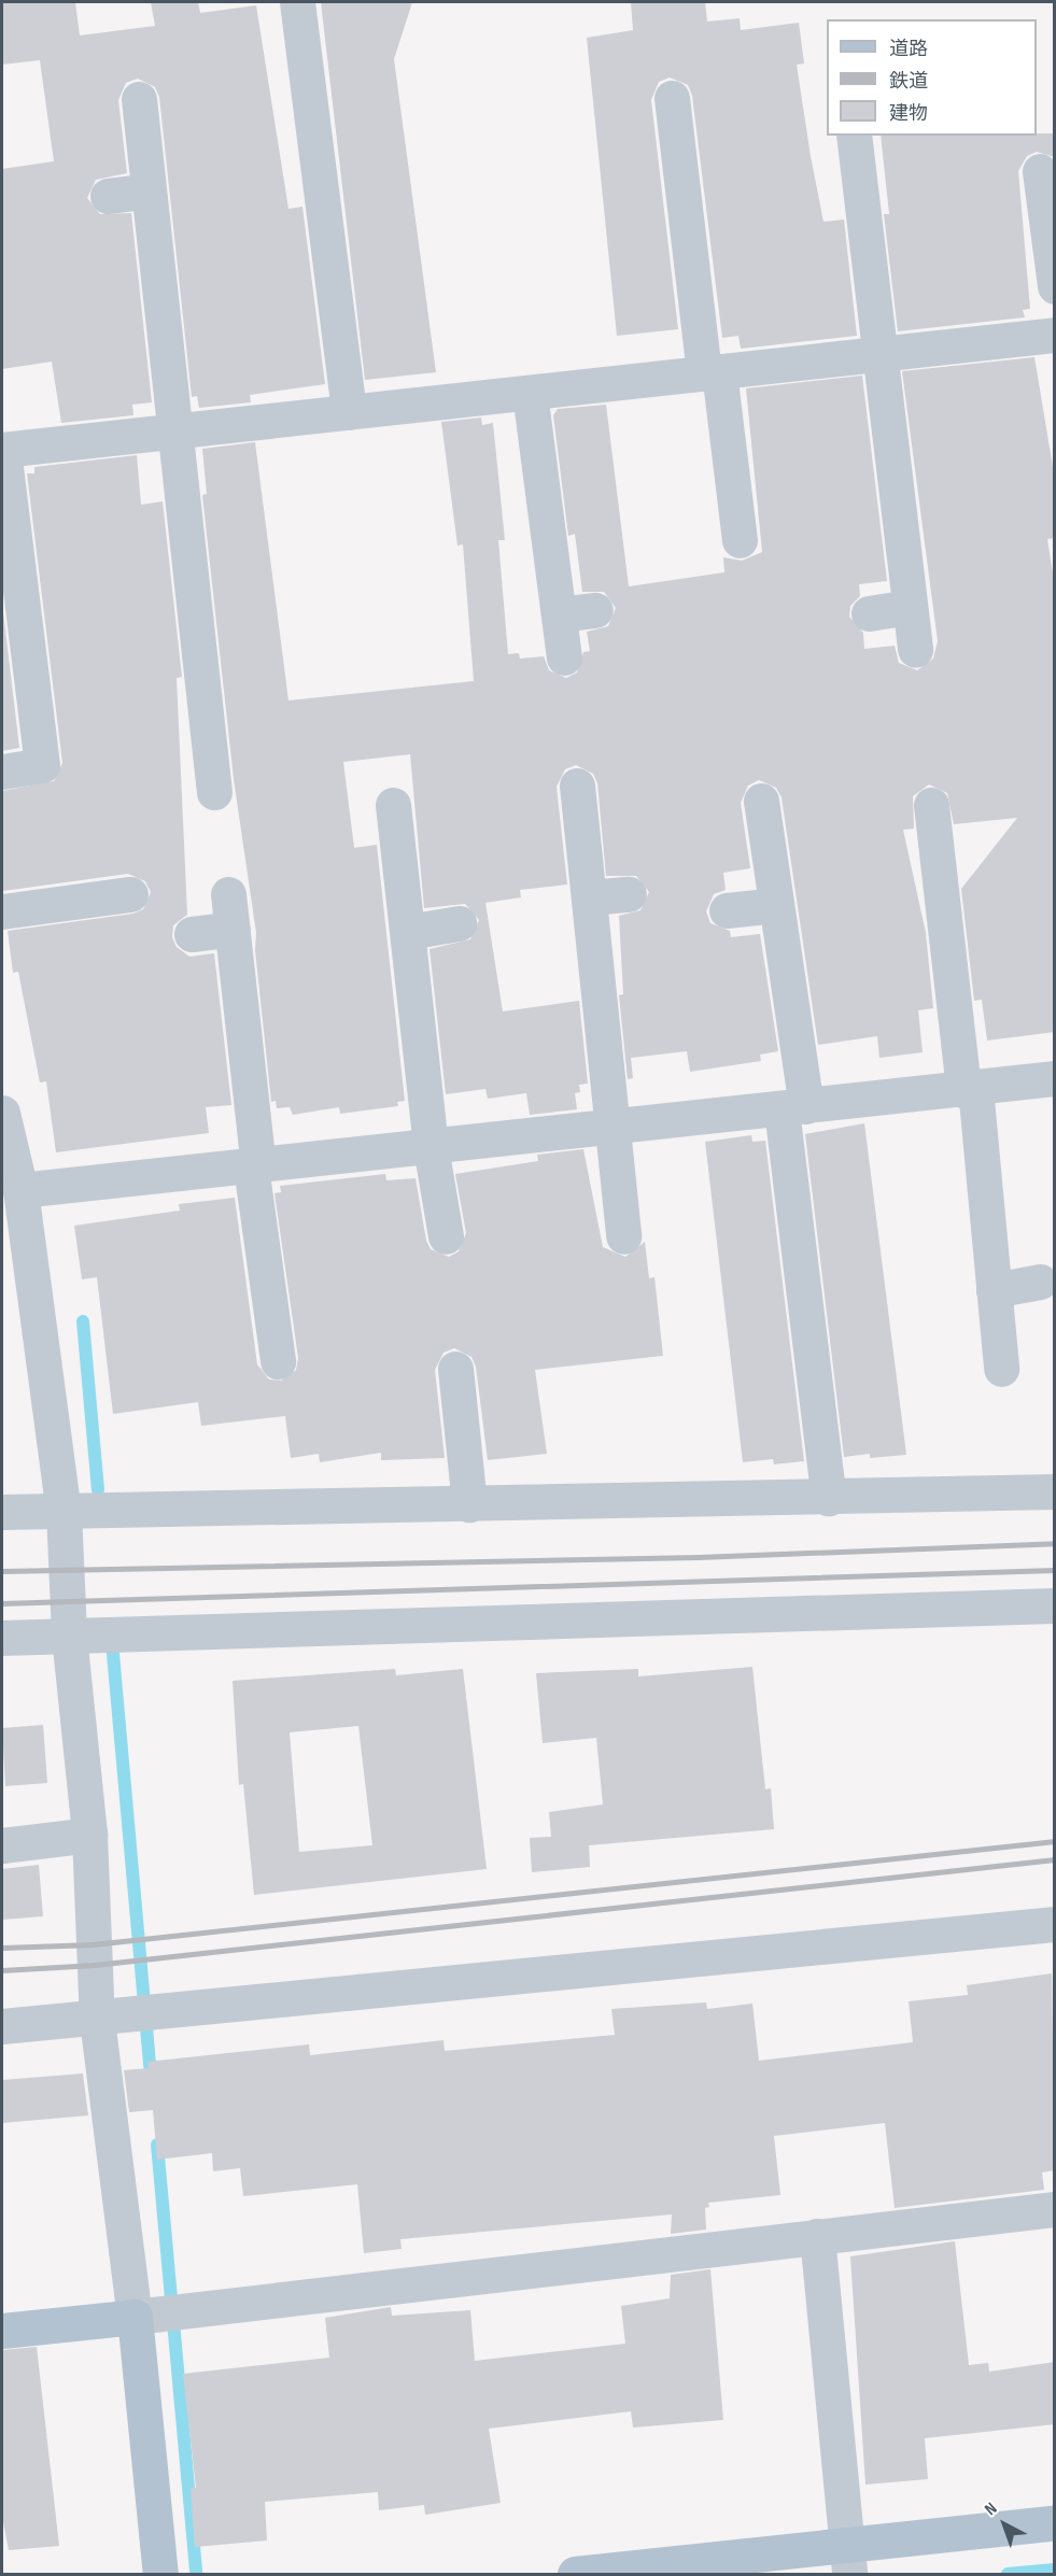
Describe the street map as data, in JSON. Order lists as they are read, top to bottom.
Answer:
{
  "legend": ["道路", "鉄道", "建物"],
  "north": "top left"
}
